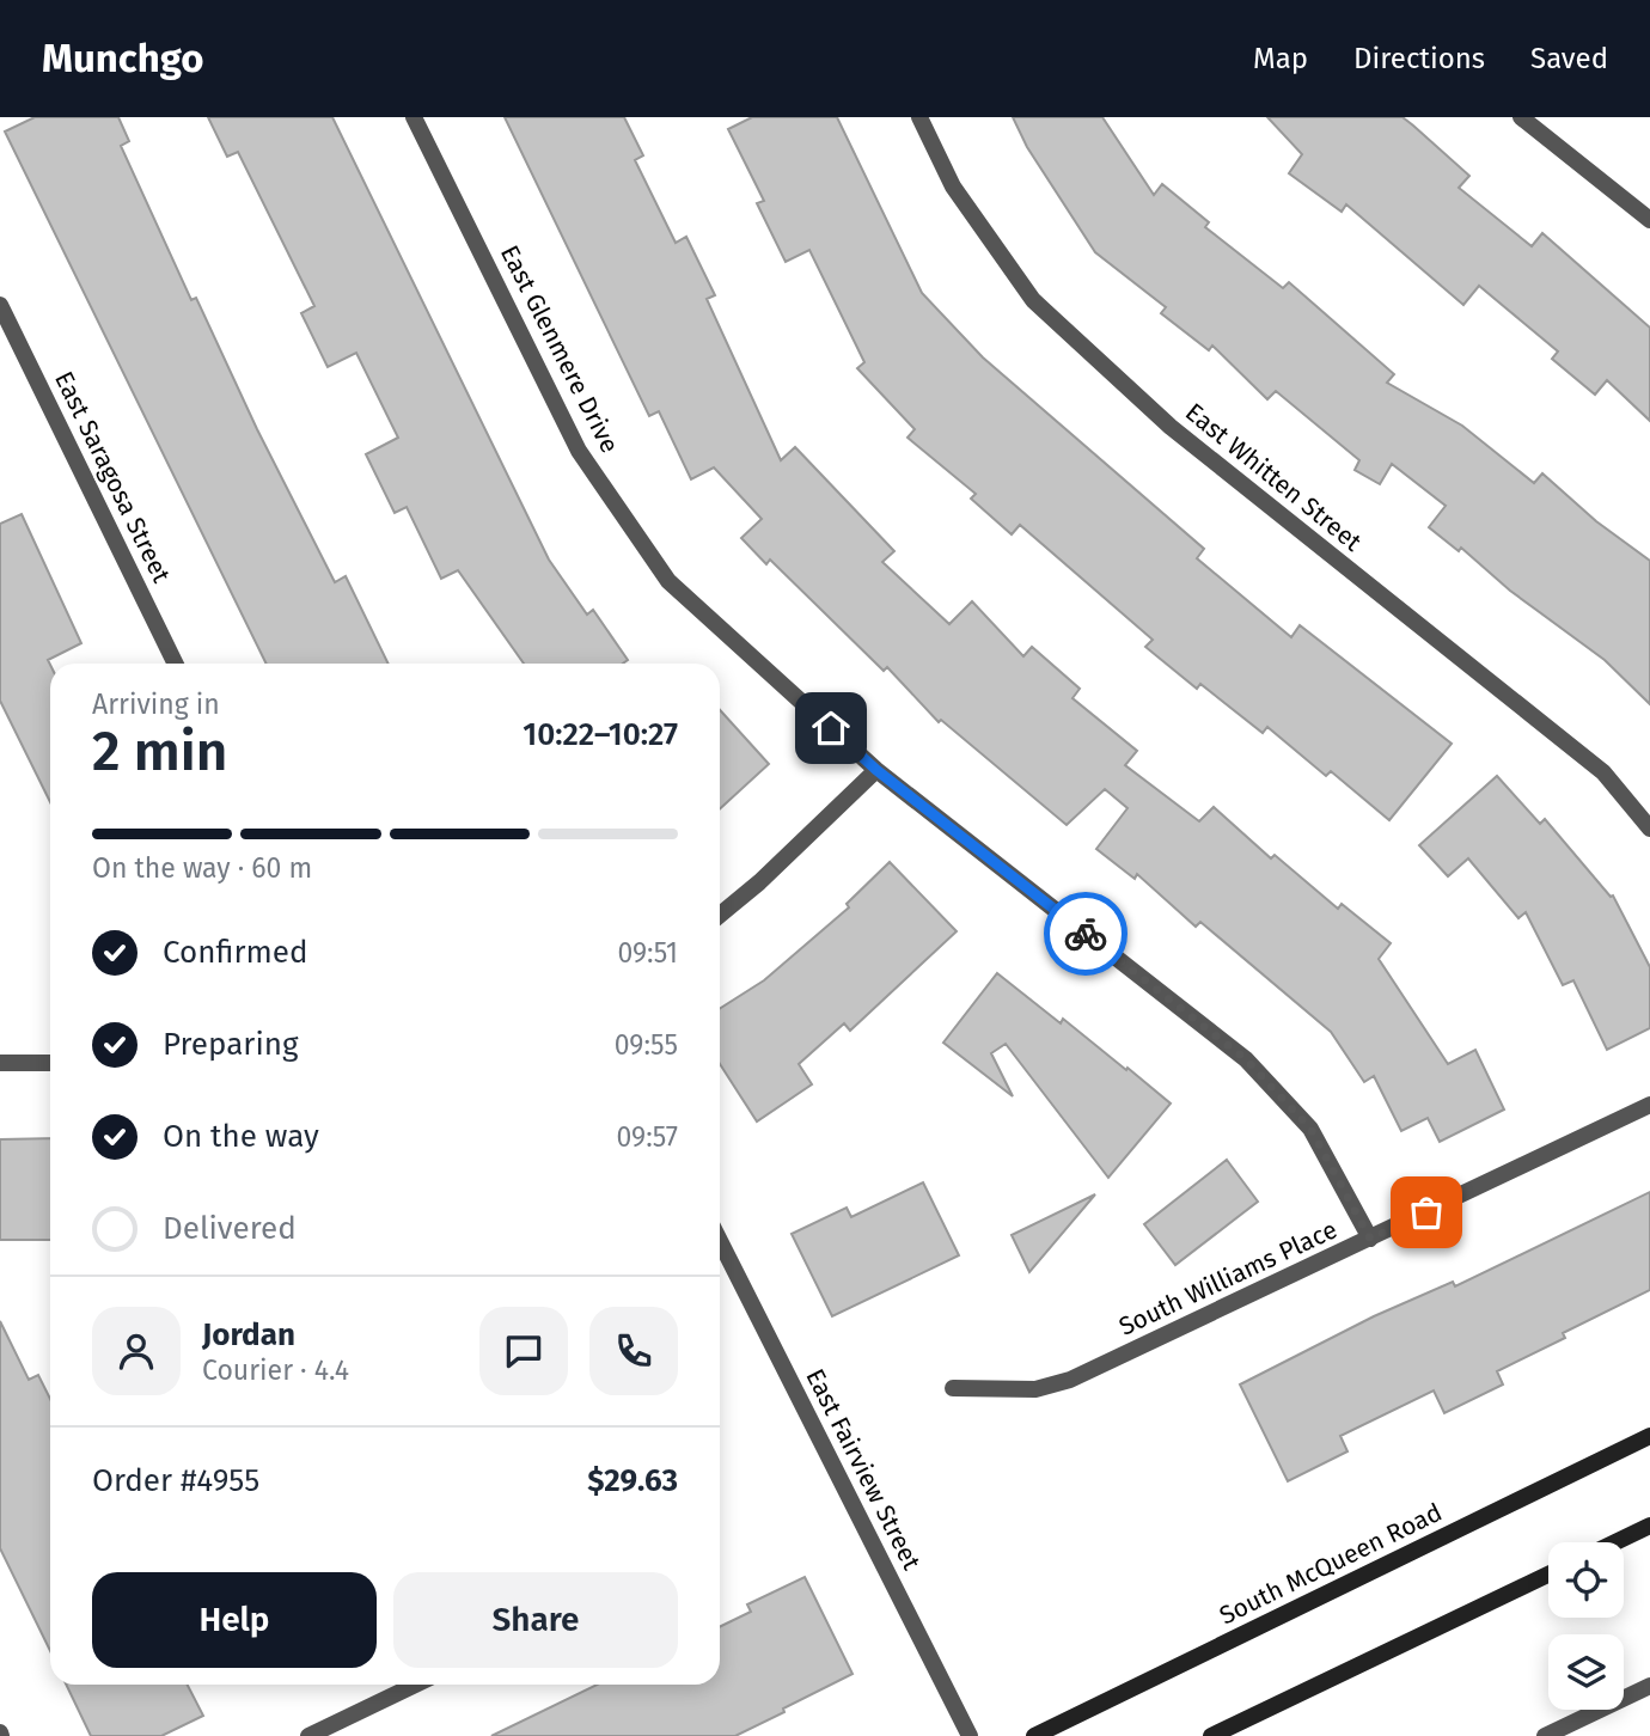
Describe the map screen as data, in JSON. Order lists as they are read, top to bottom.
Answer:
{
  "streets": {
    "main road": ["South McQueen Road"],
    "street": [
      "East Glenmere Drive",
      "East Saragosa Street",
      "East Whitten Street",
      "South Williams Place",
      "East Fairview Street"
    ]
  },
  "crossings": [
    ["East Glenmere Drive", "South Williams Place"]
  ],
  "page": {
    "header": "Munchgo",
    "nav": ["Map", "Directions", "Saved"],
    "heading": ["2 min", "Arriving in", "10:22–10:27"],
    "panel": [
      "Jordan",
      "Courier · 4.4",
      "Order #4955",
      "$29.63"
    ],
    "bar": "On the way · 60 m",
    "list": [
      ["Confirmed", "09:51"],
      ["Preparing", "09:55"],
      ["On the way", "09:57"],
      "Delivered"
    ],
    "buttons": ["Help", "Share"]
  }
}
